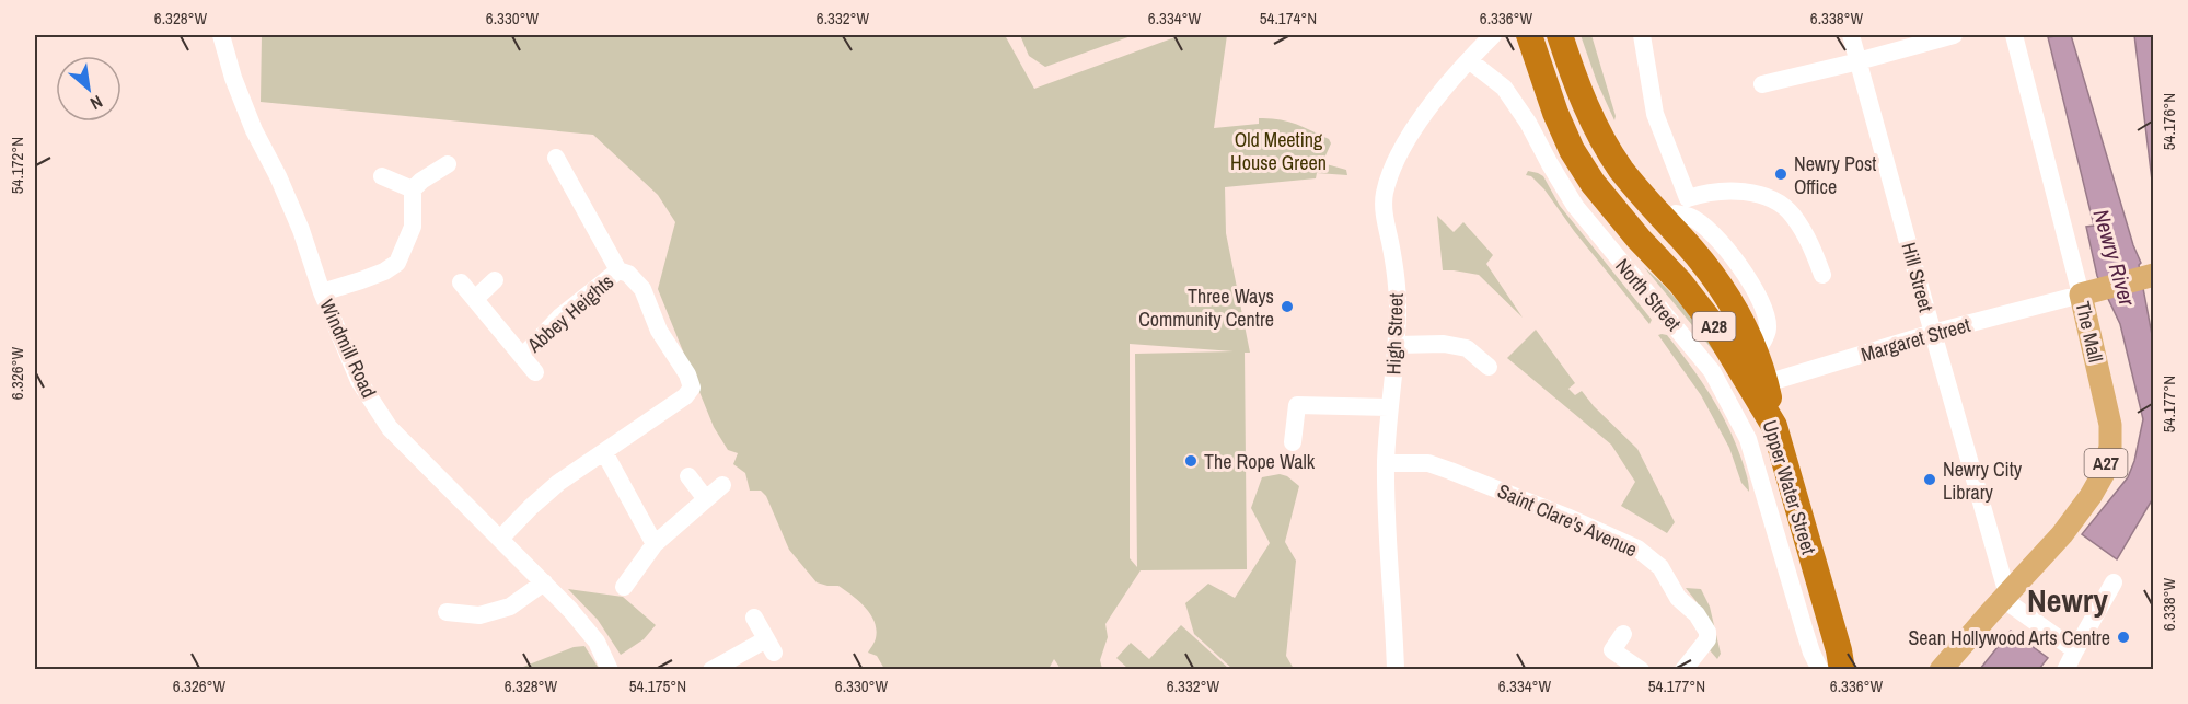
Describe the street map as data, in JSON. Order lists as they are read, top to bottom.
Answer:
{
  "streets": {
    "highway": ["A28", "Upper Water Street"],
    "main road": ["The Mall", "A27"],
    "street": [
      "Hill Street",
      "North Street",
      "Abbey Heights",
      "High Street",
      "Margaret Street",
      "Windmill Road",
      "Saint Clare's Avenue"
    ]
  },
  "crossings": [
    ["Hill Street", "The Mall"],
    ["Hill Street", "Margaret Street"],
    ["Hill Street", "A27"],
    ["North Street", "High Street"],
    ["Abbey Heights", "Windmill Road"],
    ["A28", "Margaret Street"],
    ["A28", "Upper Water Street"],
    ["The Mall", "Margaret Street"],
    ["The Mall", "A27"],
    ["High Street", "Saint Clare's Avenue"],
    ["Margaret Street", "Upper Water Street"]
  ],
  "districts": ["Newry"],
  "water": ["Newry River"],
  "parks": ["Old Meeting House Green"],
  "places": [
    "Newry Post Office",
    "Three Ways Community Centre",
    "The Rope Walk",
    "Newry City Library",
    "Sean Hollywood Arts Centre"
  ],
  "north": "bottom right",
  "coordinates": [
    "6.328°W",
    "6.330°W",
    "6.332°W",
    "6.334°W",
    "54.174°N",
    "6.336°W",
    "6.338°W",
    "54.176°N",
    "54.172°N",
    "6.326°W",
    "54.177°N",
    "54.175°N"
  ]
}
